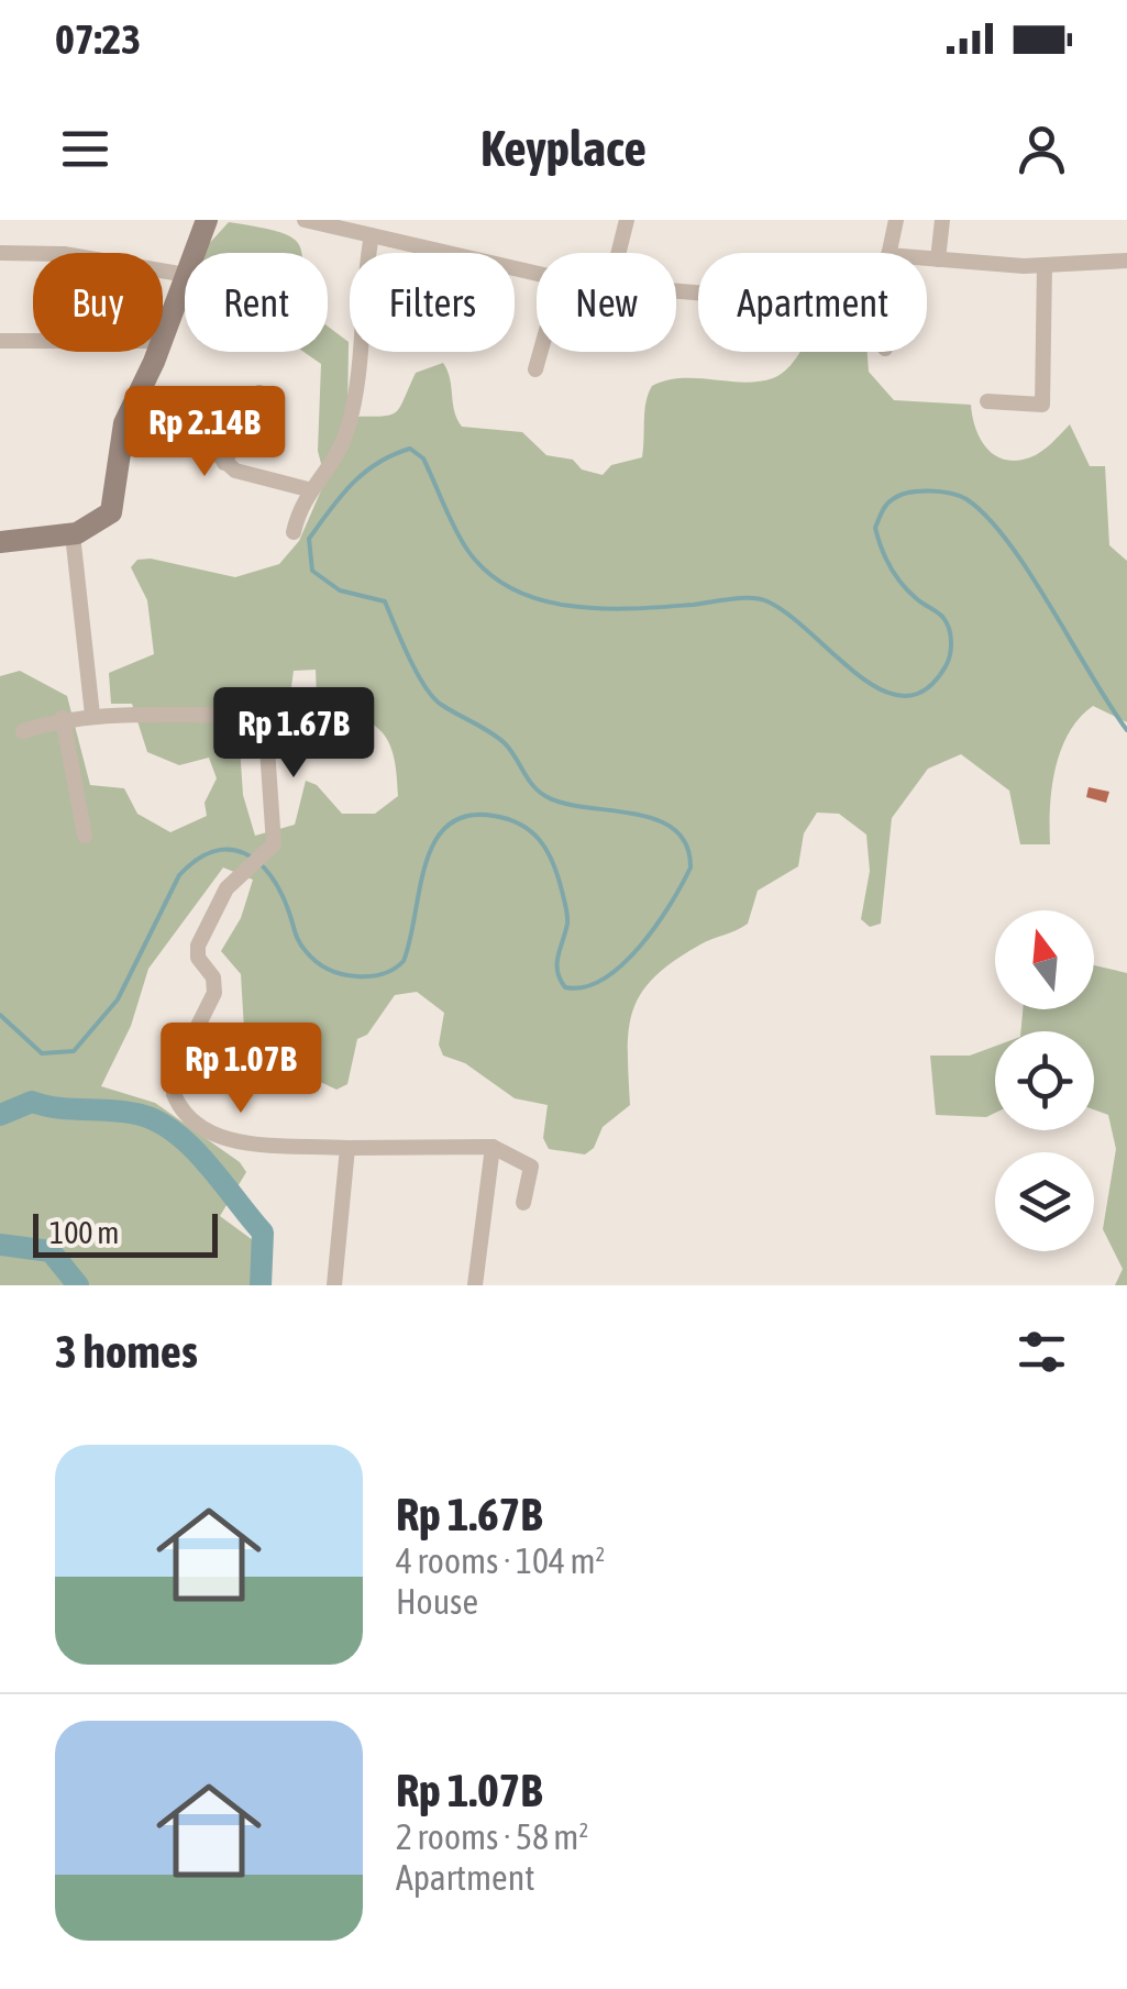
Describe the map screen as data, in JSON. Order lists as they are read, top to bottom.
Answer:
{
  "scale_bar": "100 m",
  "north": "top",
  "page": {
    "status": "07:23",
    "header": "Keyplace",
    "chip": [
      "Buy",
      "Rent",
      "Filters",
      "New",
      "Apartment"
    ],
    "price": ["Rp 2.14B", "Rp 1.67B", "Rp 1.07B"],
    "scale": "100 m",
    "heading": "3 homes",
    "list": [
      {
        "name": "Rp 1.67B",
        "note": "4 rooms · 104 m² · House"
      },
      {
        "name": "Rp 1.07B",
        "note": "2 rooms · 58 m² · Apartment"
      }
    ]
  }
}
